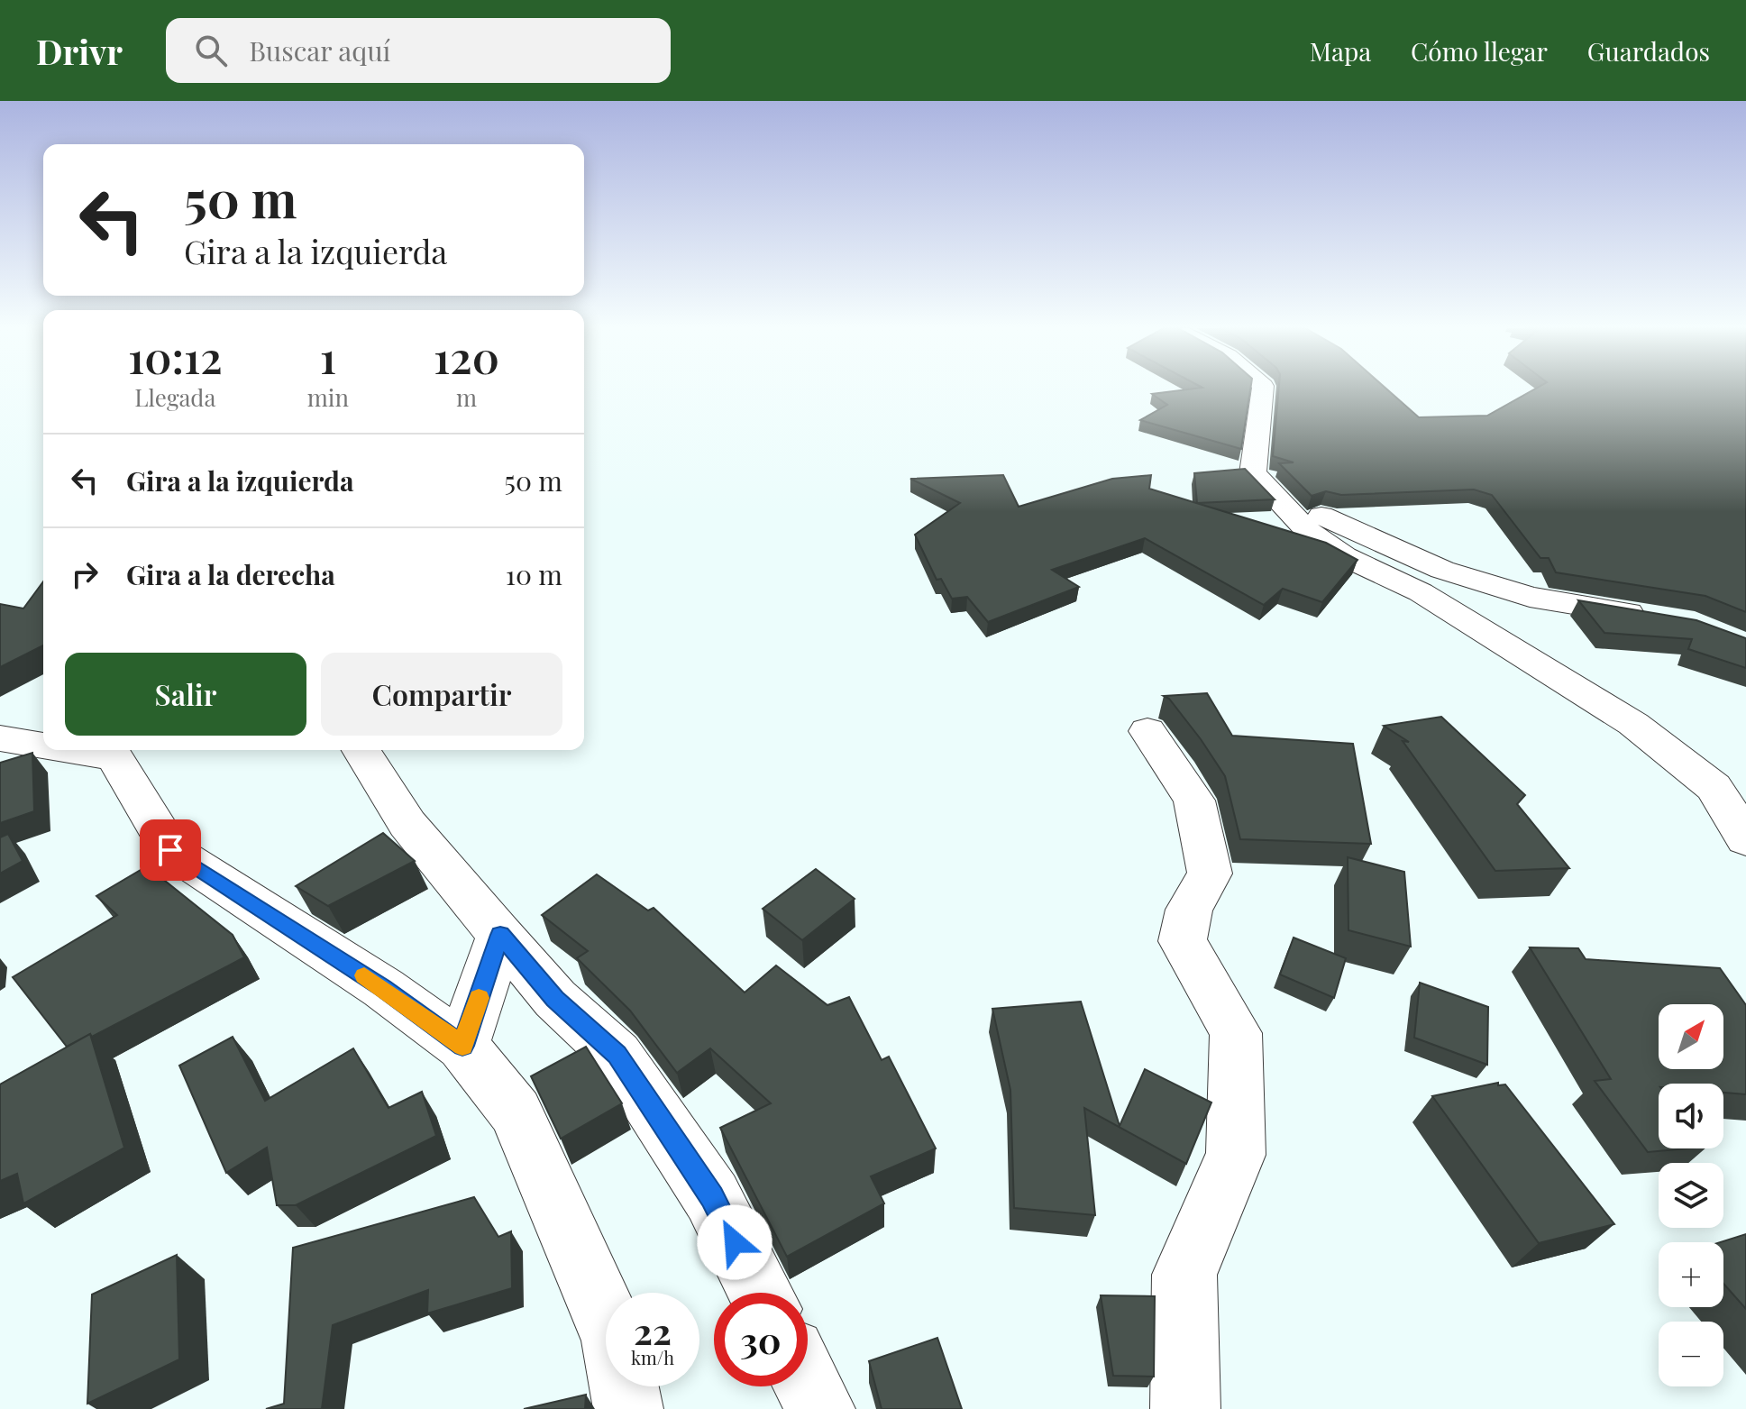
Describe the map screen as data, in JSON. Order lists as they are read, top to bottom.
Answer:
{
  "north": "top right",
  "page": {
    "header": "Drivr",
    "search": "Buscar aquí",
    "nav": ["Mapa", "Cómo llegar", "Guardados"],
    "turn": ["50 m", "Gira a la izquierda"],
    "eta": [
      "10:12",
      "Llegada",
      "1",
      "min",
      "120",
      "m"
    ],
    "list": [
      {
        "name": "Gira a la izquierda",
        "value": "50 m"
      },
      {
        "name": "Gira a la derecha",
        "value": "10 m"
      }
    ],
    "buttons": ["Salir", "Compartir"],
    "map_buttons": ["+", "−"],
    "speed": "22 km/h",
    "limit": "30"
  }
}
